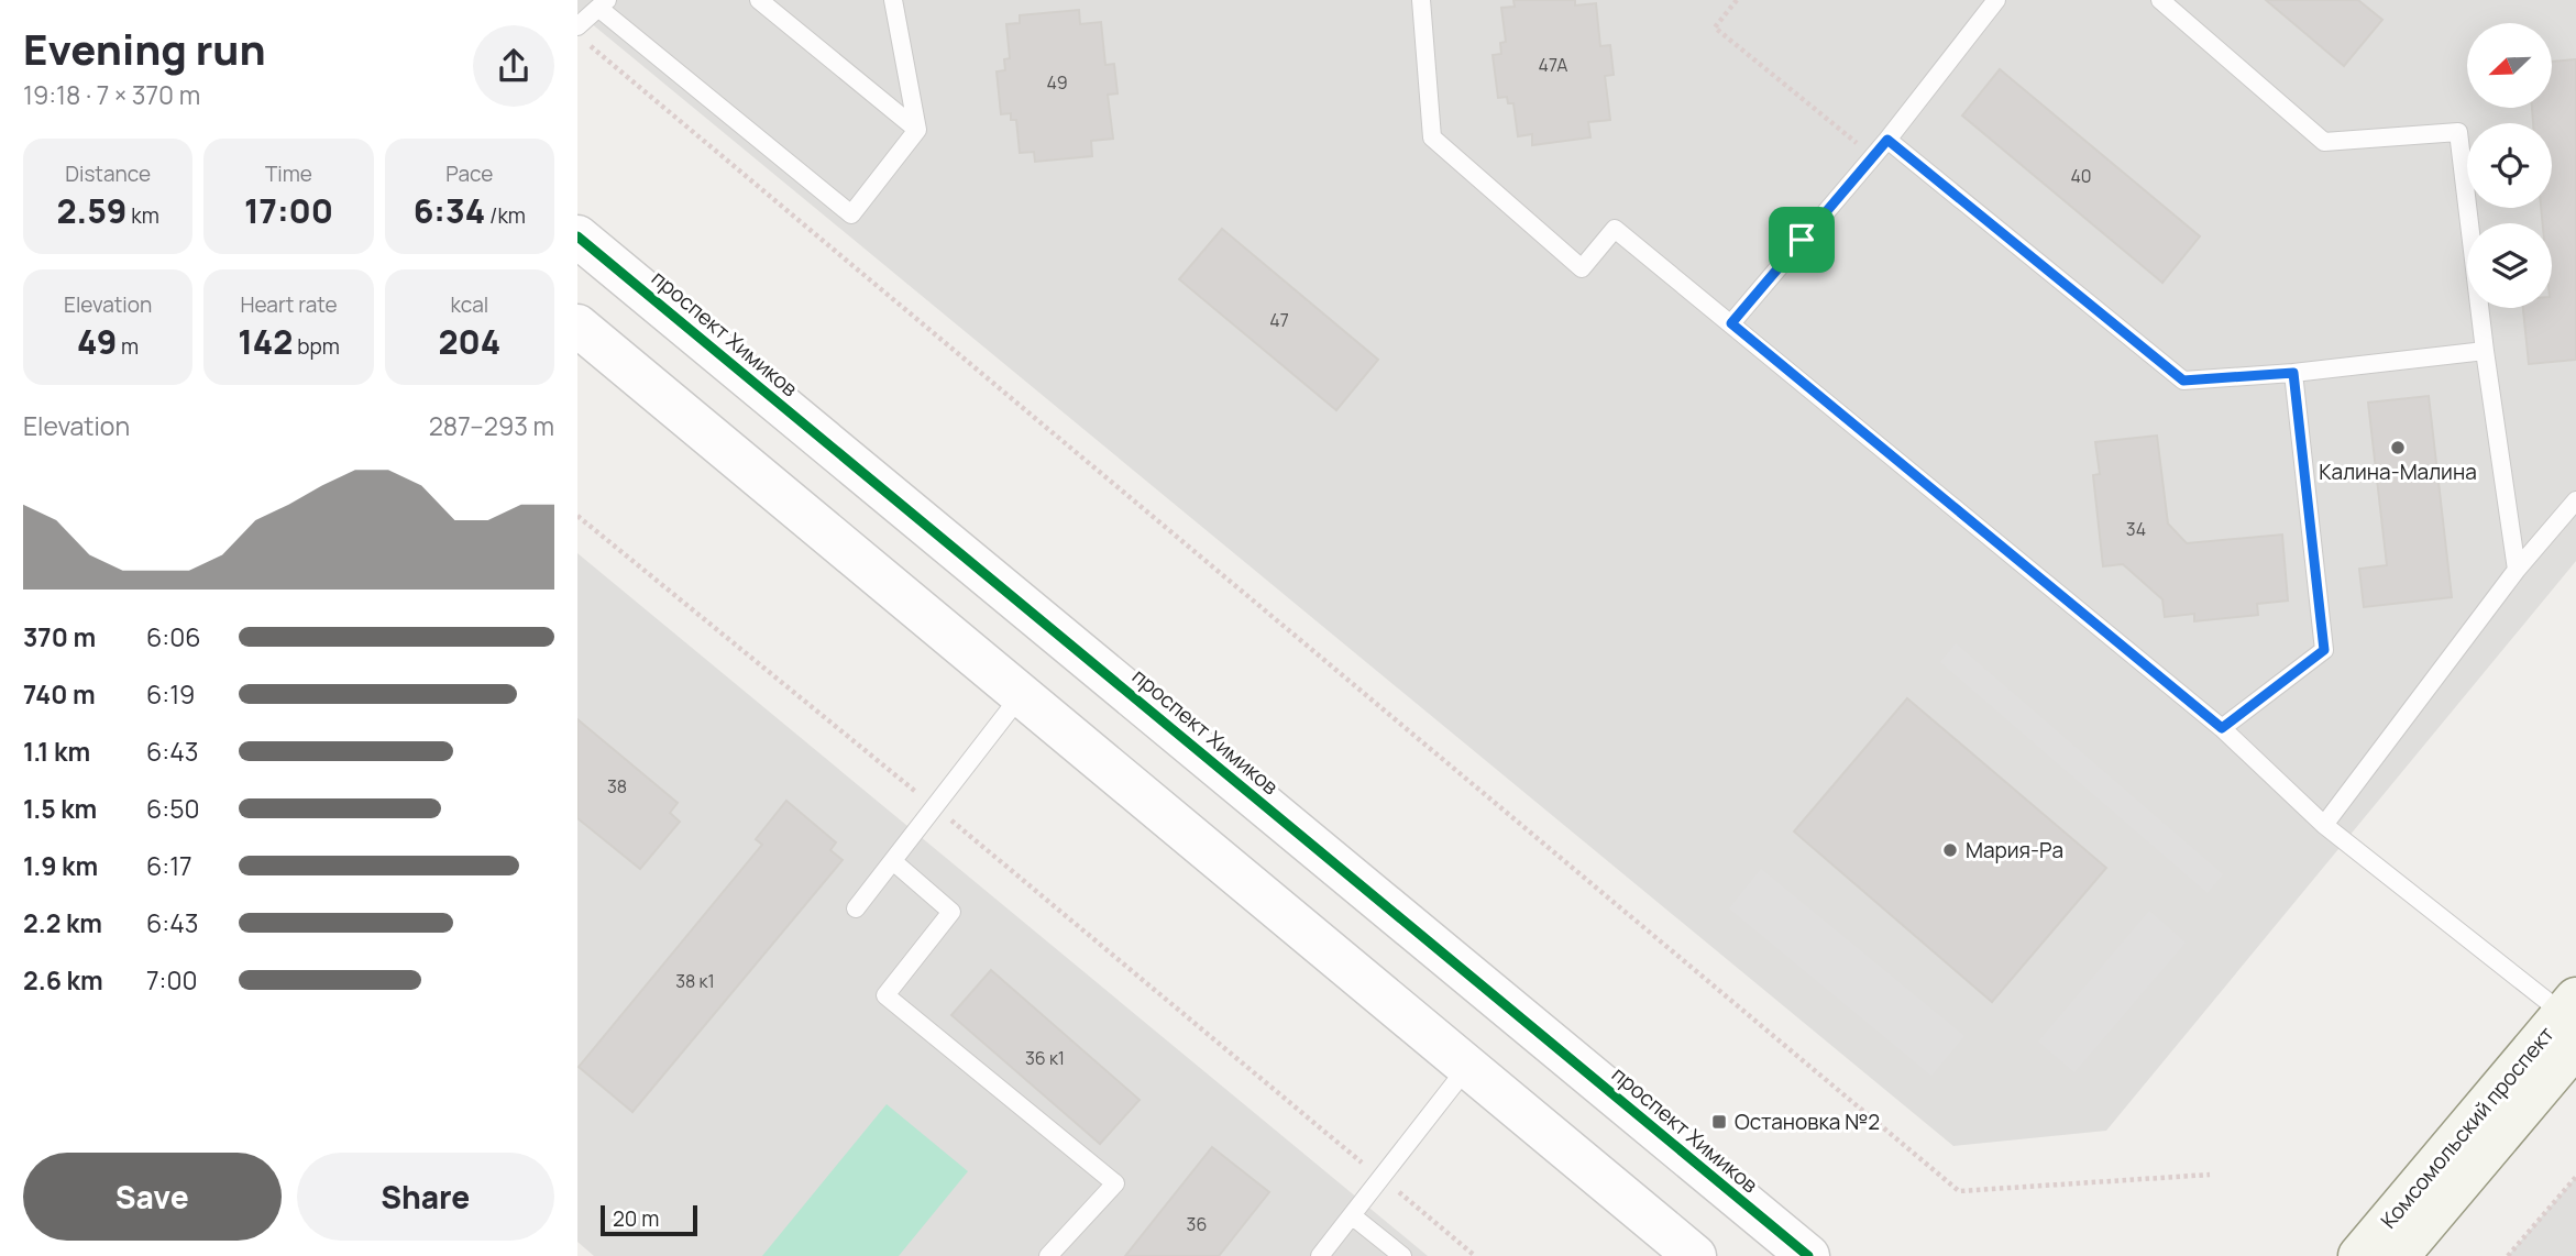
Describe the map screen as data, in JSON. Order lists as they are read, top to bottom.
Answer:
{
  "streets": {
    "main road": ["Комсомольский проспект"],
    "street": ["проспект Химиков"]
  },
  "places": {
    "other": ["Калина-Малина", "Мария-Ра"],
    "transit": ["Остановка №2"]
  },
  "house_numbers": [
    "47А",
    "49",
    "40",
    "47",
    "34",
    "38",
    "38 к1",
    "36 к1",
    "36"
  ],
  "scale_bar": "20 m",
  "north": "bottom left",
  "page": {
    "heading": ["Evening run", "19:18 · 7 × 370 m"],
    "stats": [
      ["Distance", "2.59 km"],
      ["Time", "17:00"],
      ["Pace", "6:34 /km"],
      ["Elevation", "49 m"],
      ["Heart rate", "142 bpm"],
      ["kcal", "204"]
    ],
    "chart": ["Elevation", "287–293 m"],
    "list": [
      {
        "name": "370 m",
        "note": "6:06"
      },
      {
        "name": "740 m",
        "note": "6:19"
      },
      {
        "name": "1.1 km",
        "note": "6:43"
      },
      {
        "name": "1.5 km",
        "note": "6:50"
      },
      {
        "name": "1.9 km",
        "note": "6:17"
      },
      {
        "name": "2.2 km",
        "note": "6:43"
      },
      {
        "name": "2.6 km",
        "note": "7:00"
      }
    ],
    "buttons": ["Save", "Share"],
    "scale": "20 m"
  }
}
